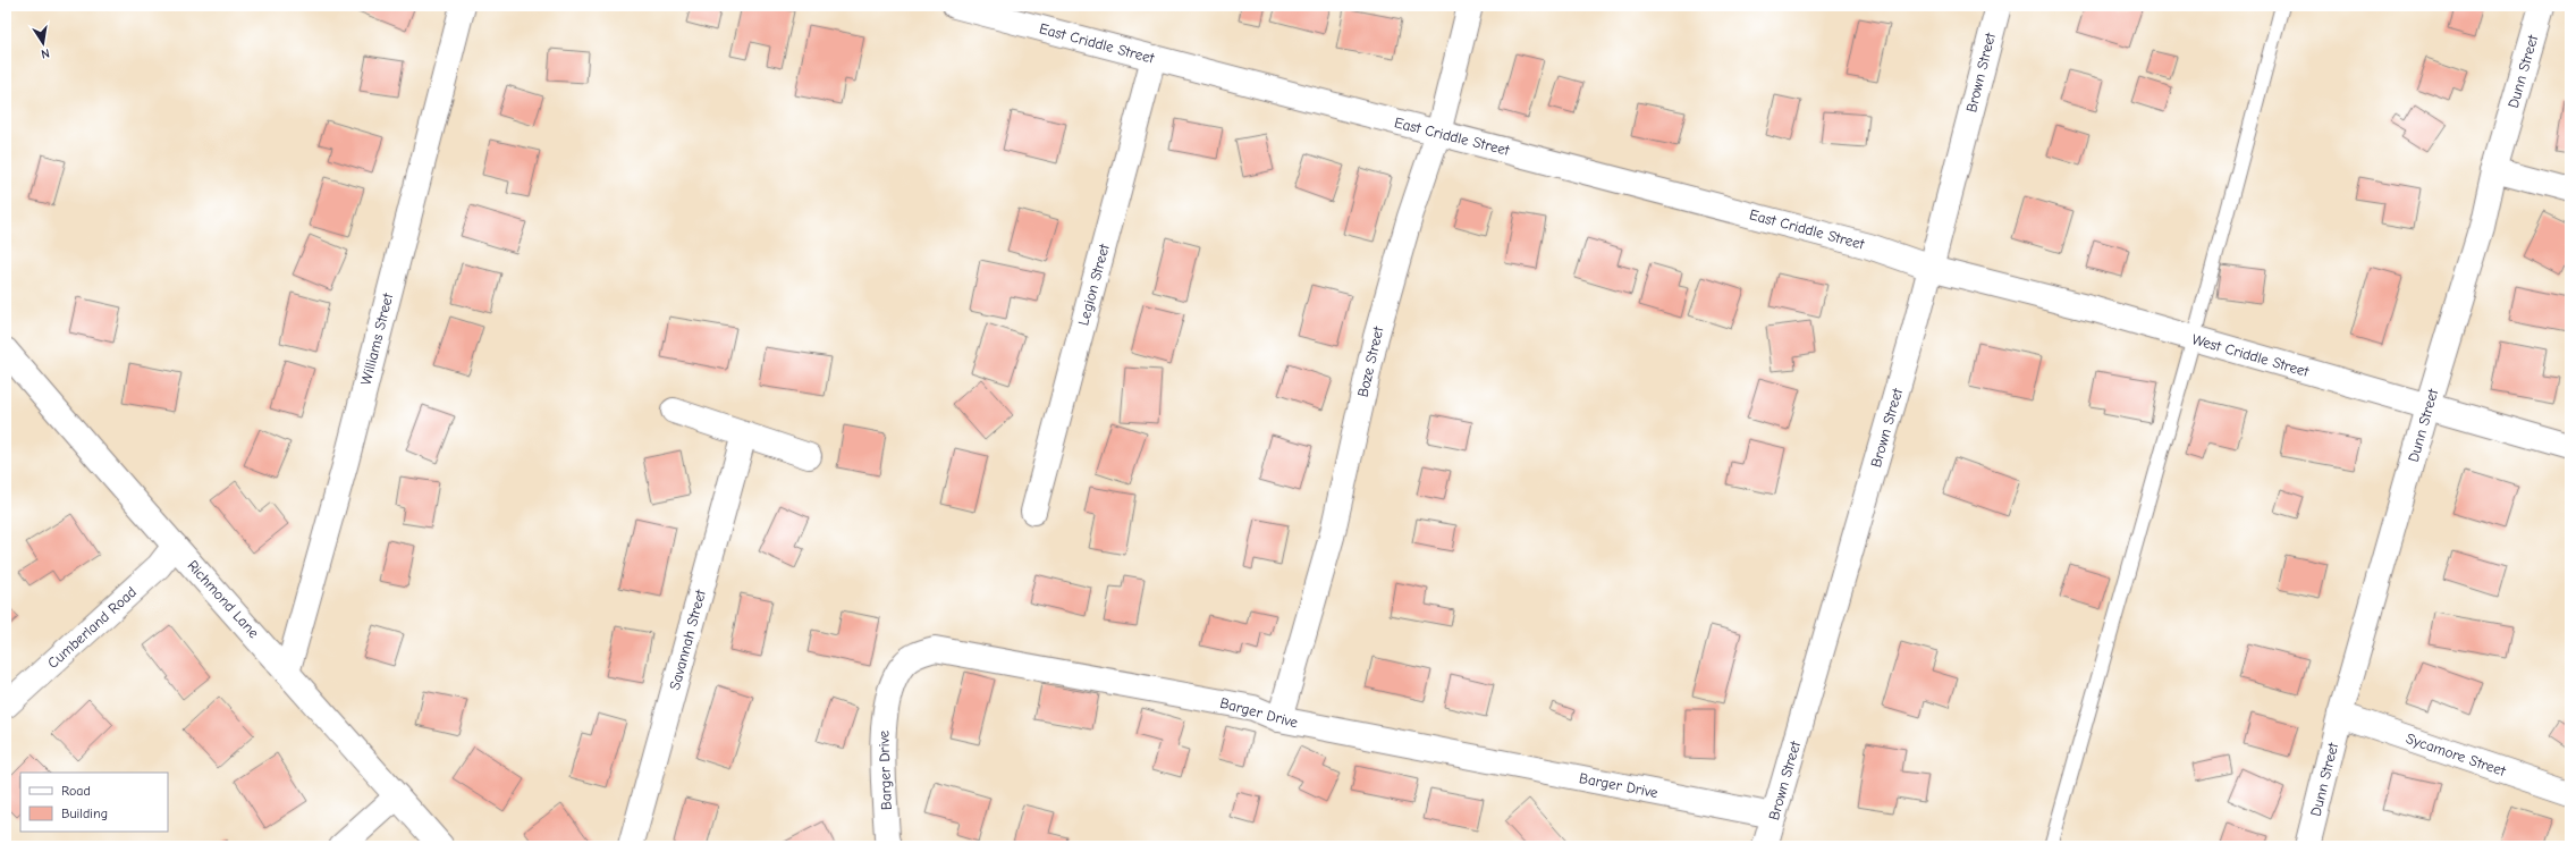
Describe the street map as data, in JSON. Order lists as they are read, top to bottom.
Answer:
{
  "streets": {
    "street": [
      "East Criddle Street",
      "Dunn Street",
      "Brown Street",
      "Legion Street",
      "Williams Street",
      "West Criddle Street",
      "Boze Street",
      "Richmond Lane",
      "Cumberland Road",
      "Savannah Street",
      "Barger Drive",
      "Sycamore Street"
    ]
  },
  "crossings": [
    ["East Criddle Street", "Brown Street"],
    ["East Criddle Street", "Legion Street"],
    ["East Criddle Street", "West Criddle Street"],
    ["East Criddle Street", "Boze Street"],
    ["Dunn Street", "West Criddle Street"],
    ["Dunn Street", "Sycamore Street"],
    ["Brown Street", "West Criddle Street"],
    ["Brown Street", "Barger Drive"],
    ["Williams Street", "Richmond Lane"],
    ["Boze Street", "Barger Drive"],
    ["Richmond Lane", "Cumberland Road"]
  ],
  "legend": ["Road", "Building"],
  "north": "bottom"
}
